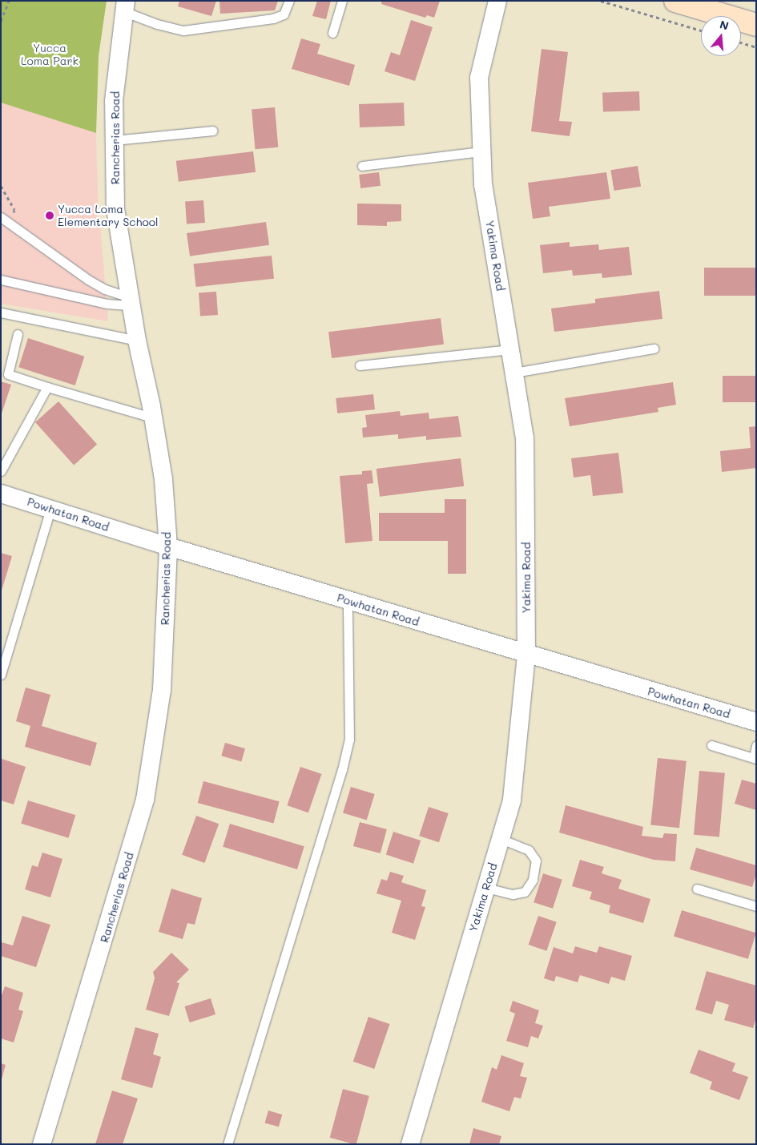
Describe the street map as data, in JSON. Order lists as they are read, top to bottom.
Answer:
{
  "streets": {
    "street": ["Rancherias Road", "Yakima Road", "Powhatan Road"]
  },
  "crossings": [
    ["Rancherias Road", "Powhatan Road"],
    ["Yakima Road", "Powhatan Road"]
  ],
  "parks": ["Yucca Loma Park"],
  "places": ["Yucca Loma Elementary School"],
  "north": "top"
}
